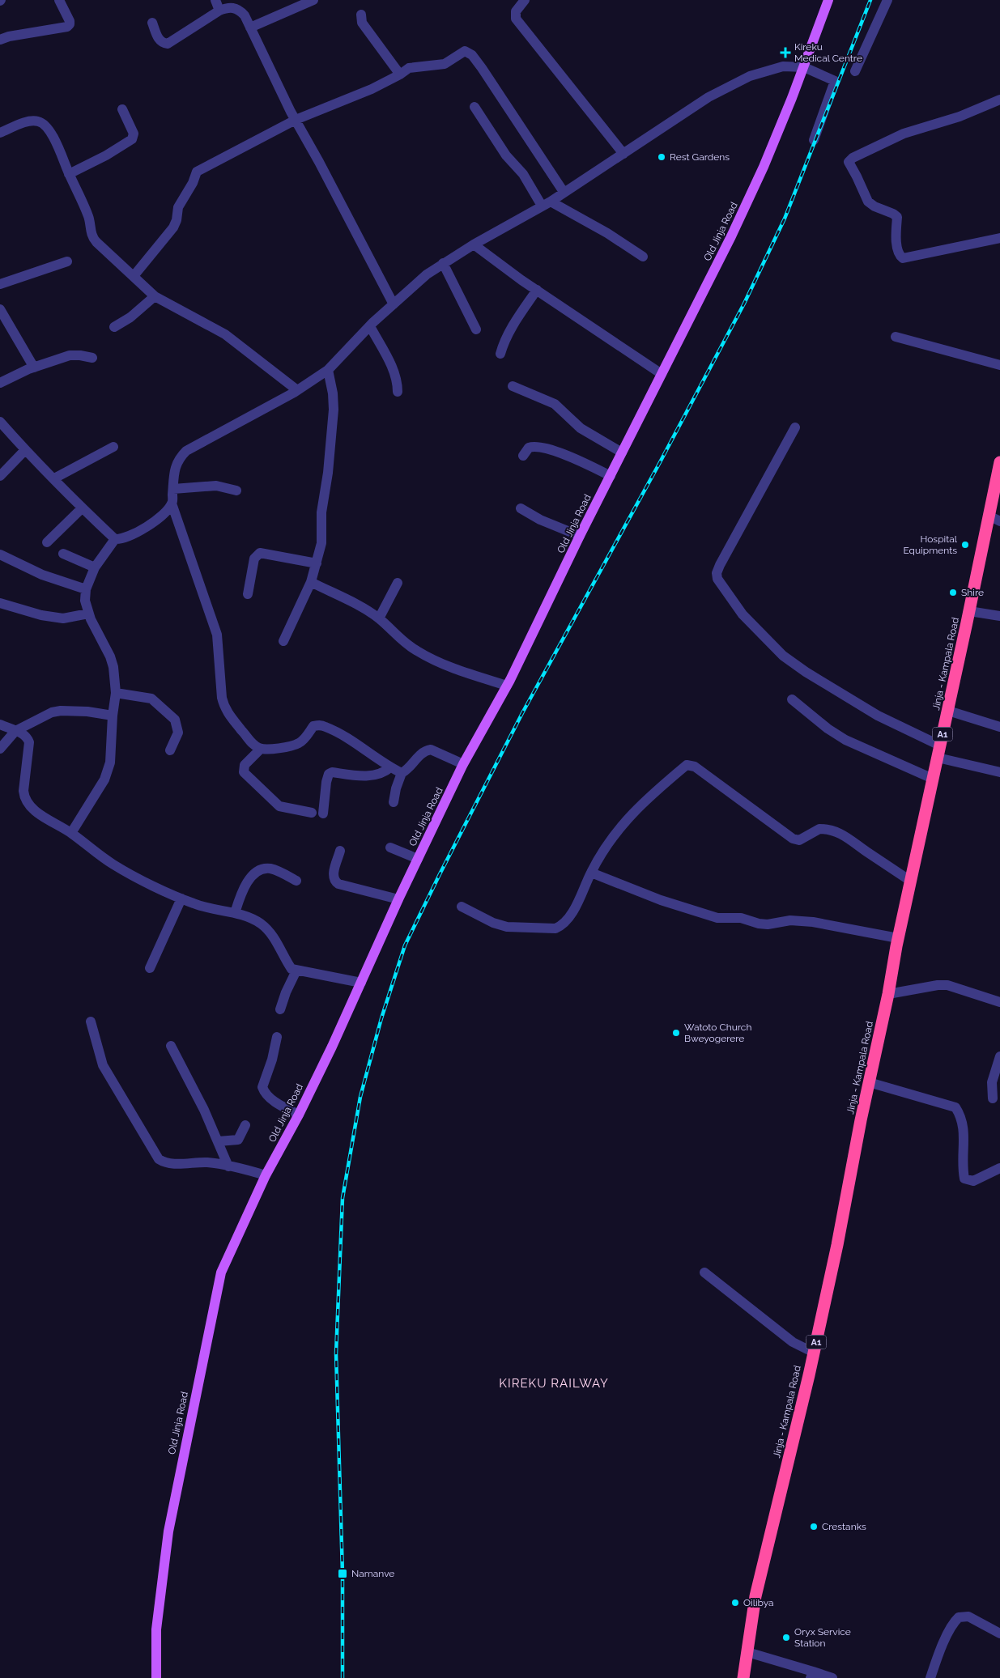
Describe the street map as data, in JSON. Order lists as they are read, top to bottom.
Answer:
{
  "streets": {
    "highway": ["Jinja - Kampala Road", "A1"],
    "main road": ["Old Jinja Road"]
  },
  "districts": ["KIREKU RAILWAY"],
  "places": {
    "health": ["Kireku Medical Centre"],
    "other": [
      "Rest Gardens",
      "Hospital Equipments",
      "Shire",
      "Watoto Church Bweyogerere",
      "Crestanks",
      "Oilibya",
      "Oryx Service Station"
    ],
    "transit": ["Namanve"]
  }
}
